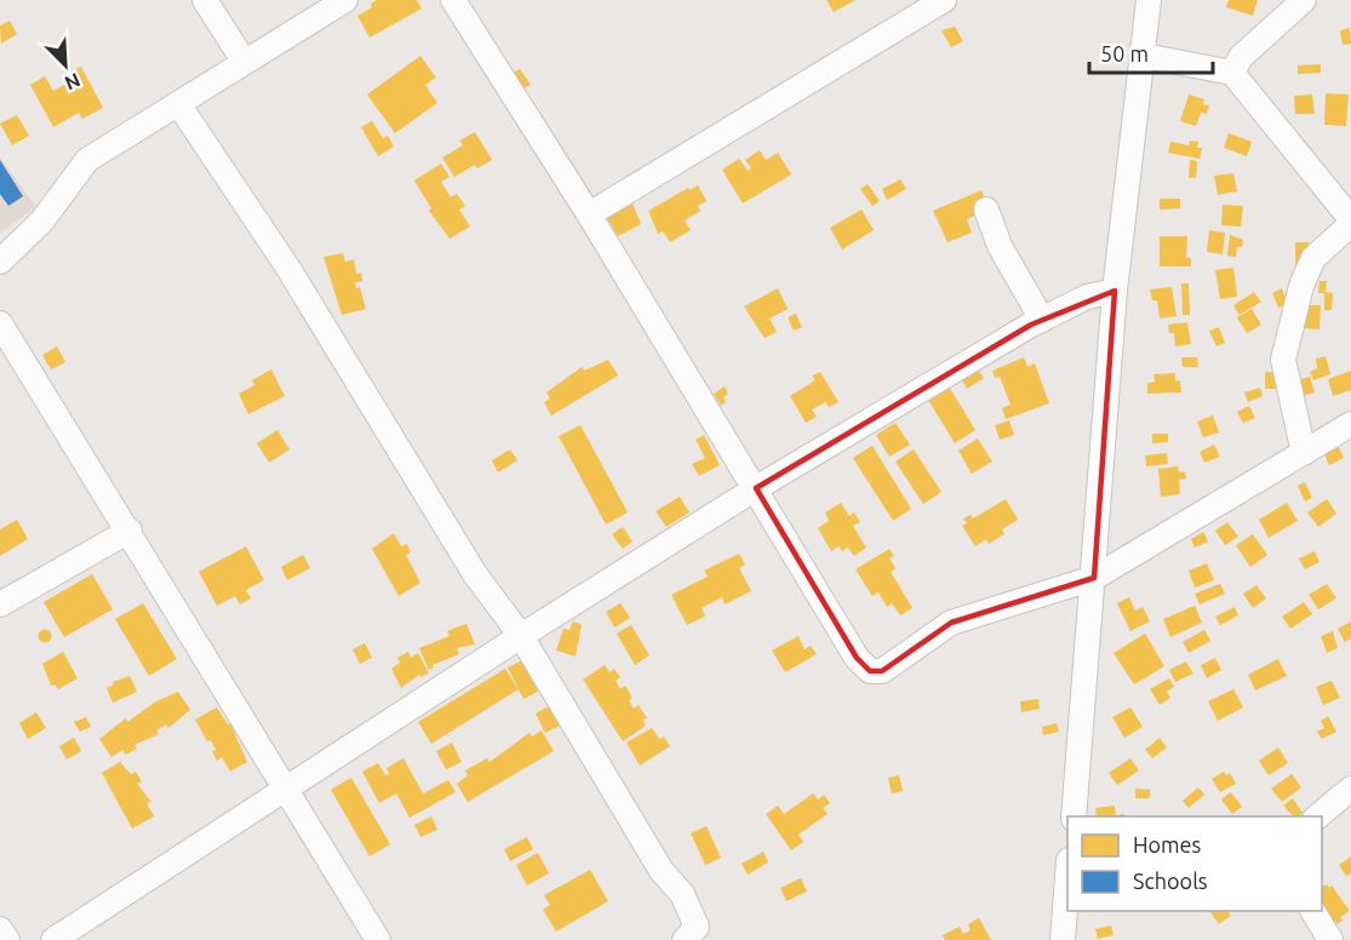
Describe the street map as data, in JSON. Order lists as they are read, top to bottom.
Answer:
{
  "legend": ["Homes", "Schools"],
  "scale_bar": "50 m",
  "north": "bottom right"
}
